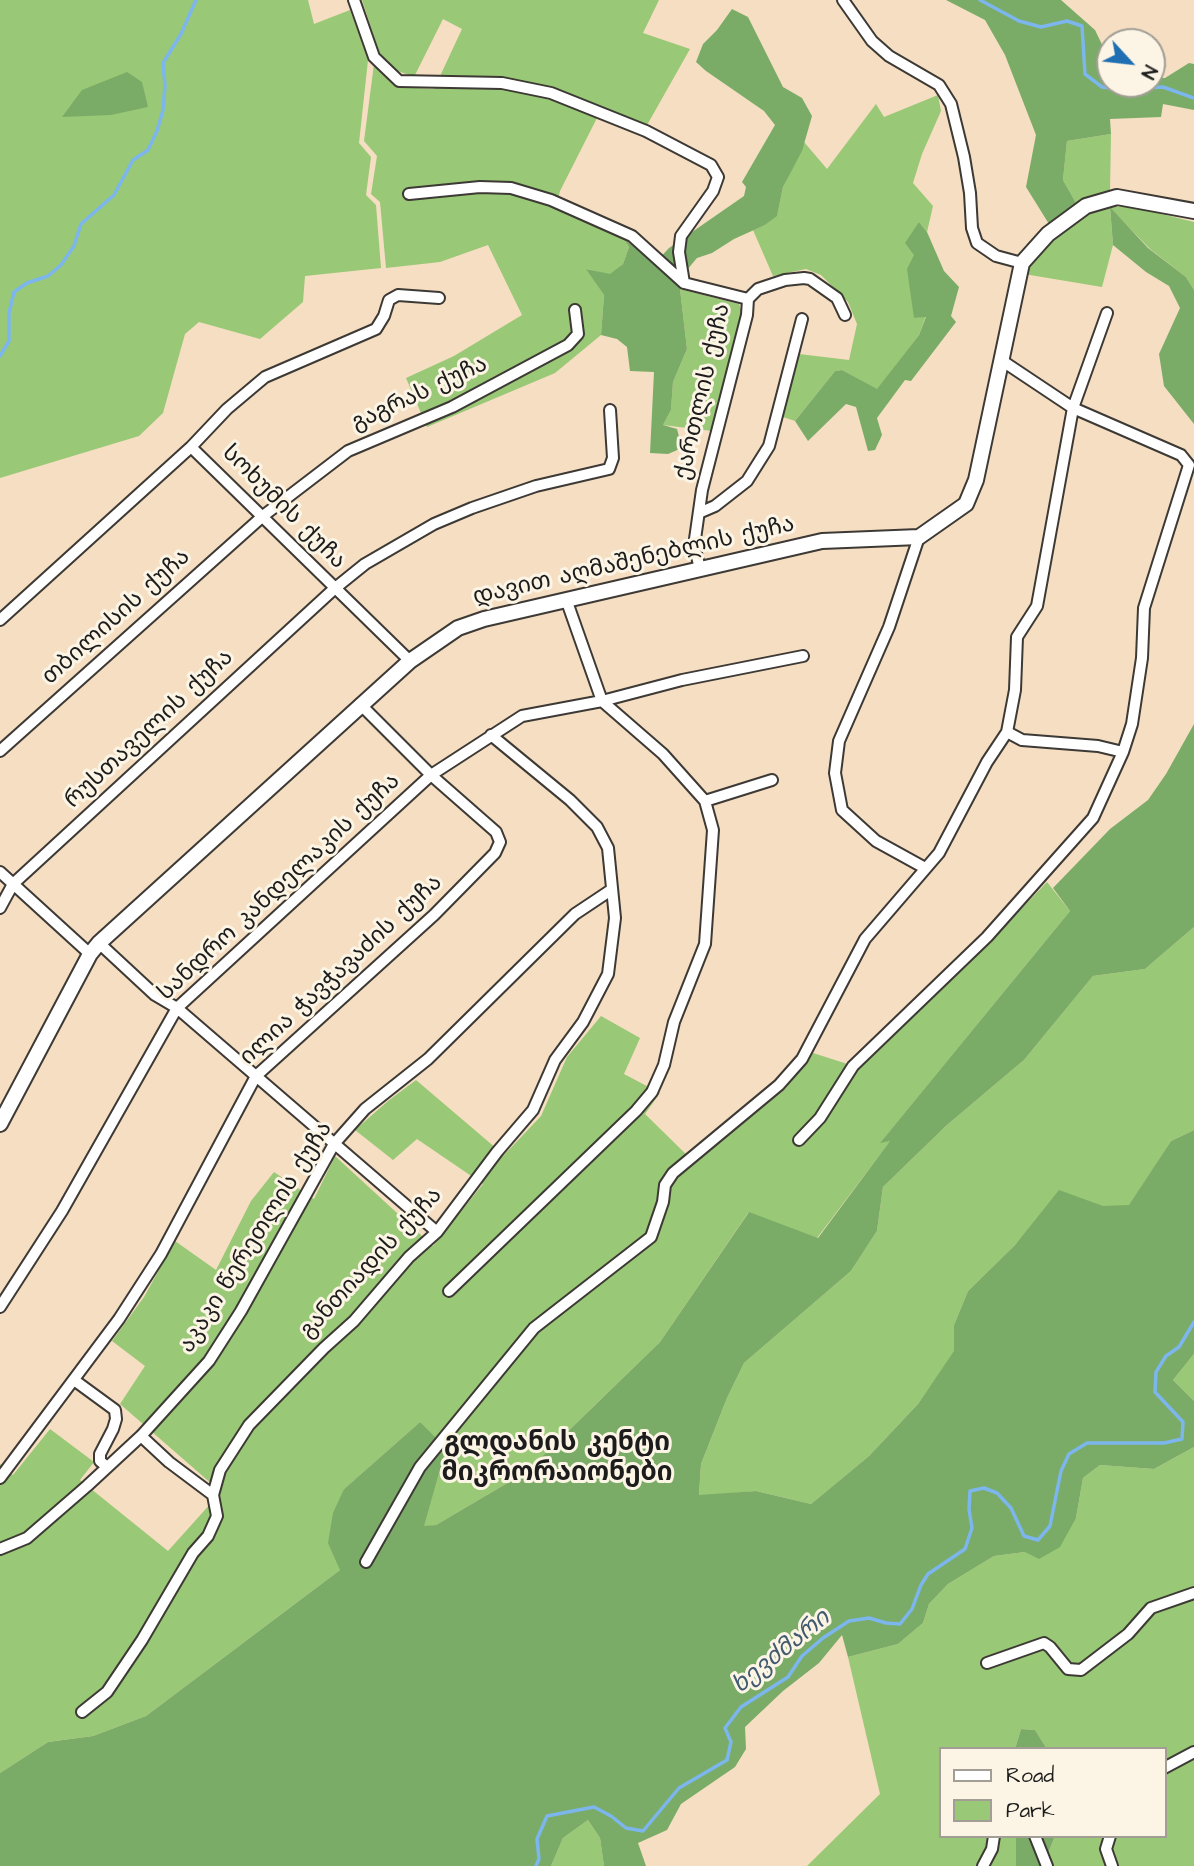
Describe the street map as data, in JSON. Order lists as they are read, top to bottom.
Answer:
{
  "streets": {
    "street": [
      "ქართლის ქუჩა",
      "გაგრას ქუჩა",
      "სოხუმის ქუჩა",
      "დავით აღმაშენებლის ქუჩა",
      "თბილისის ქუჩა",
      "რუსთაველის ქუჩა",
      "სანდრო კანდელაკის ქუჩა",
      "ილია ჭავჭავაძის ქუჩა",
      "აკაკი წერეთლის ქუჩა",
      "განთიადის ქუჩა"
    ]
  },
  "crossings": [
    ["ქართლის ქუჩა", "დავით აღმაშენებლის ქუჩა"],
    ["გაგრას ქუჩა", "სოხუმის ქუჩა"],
    ["გაგრას ქუჩა", "თბილისის ქუჩა"],
    ["სოხუმის ქუჩა", "დავით აღმაშენებლის ქუჩა"],
    ["სოხუმის ქუჩა", "თბილისის ქუჩა"],
    ["სოხუმის ქუჩა", "რუსთაველის ქუჩა"],
    ["დავით აღმაშენებლის ქუჩა", "ილია ჭავჭავაძის ქუჩა"],
    ["სანდრო კანდელაკის ქუჩა", "ილია ჭავჭავაძის ქუჩა"],
    ["სანდრო კანდელაკის ქუჩა", "განთიადის ქუჩა"],
    ["აკაკი წერეთლის ქუჩა", "განთიადის ქუჩა"]
  ],
  "districts": ["გლდანის კენტი მიკრორაიონები"],
  "water": ["ხევძმარი"],
  "legend": ["Road", "Park"],
  "north": "bottom right"
}
